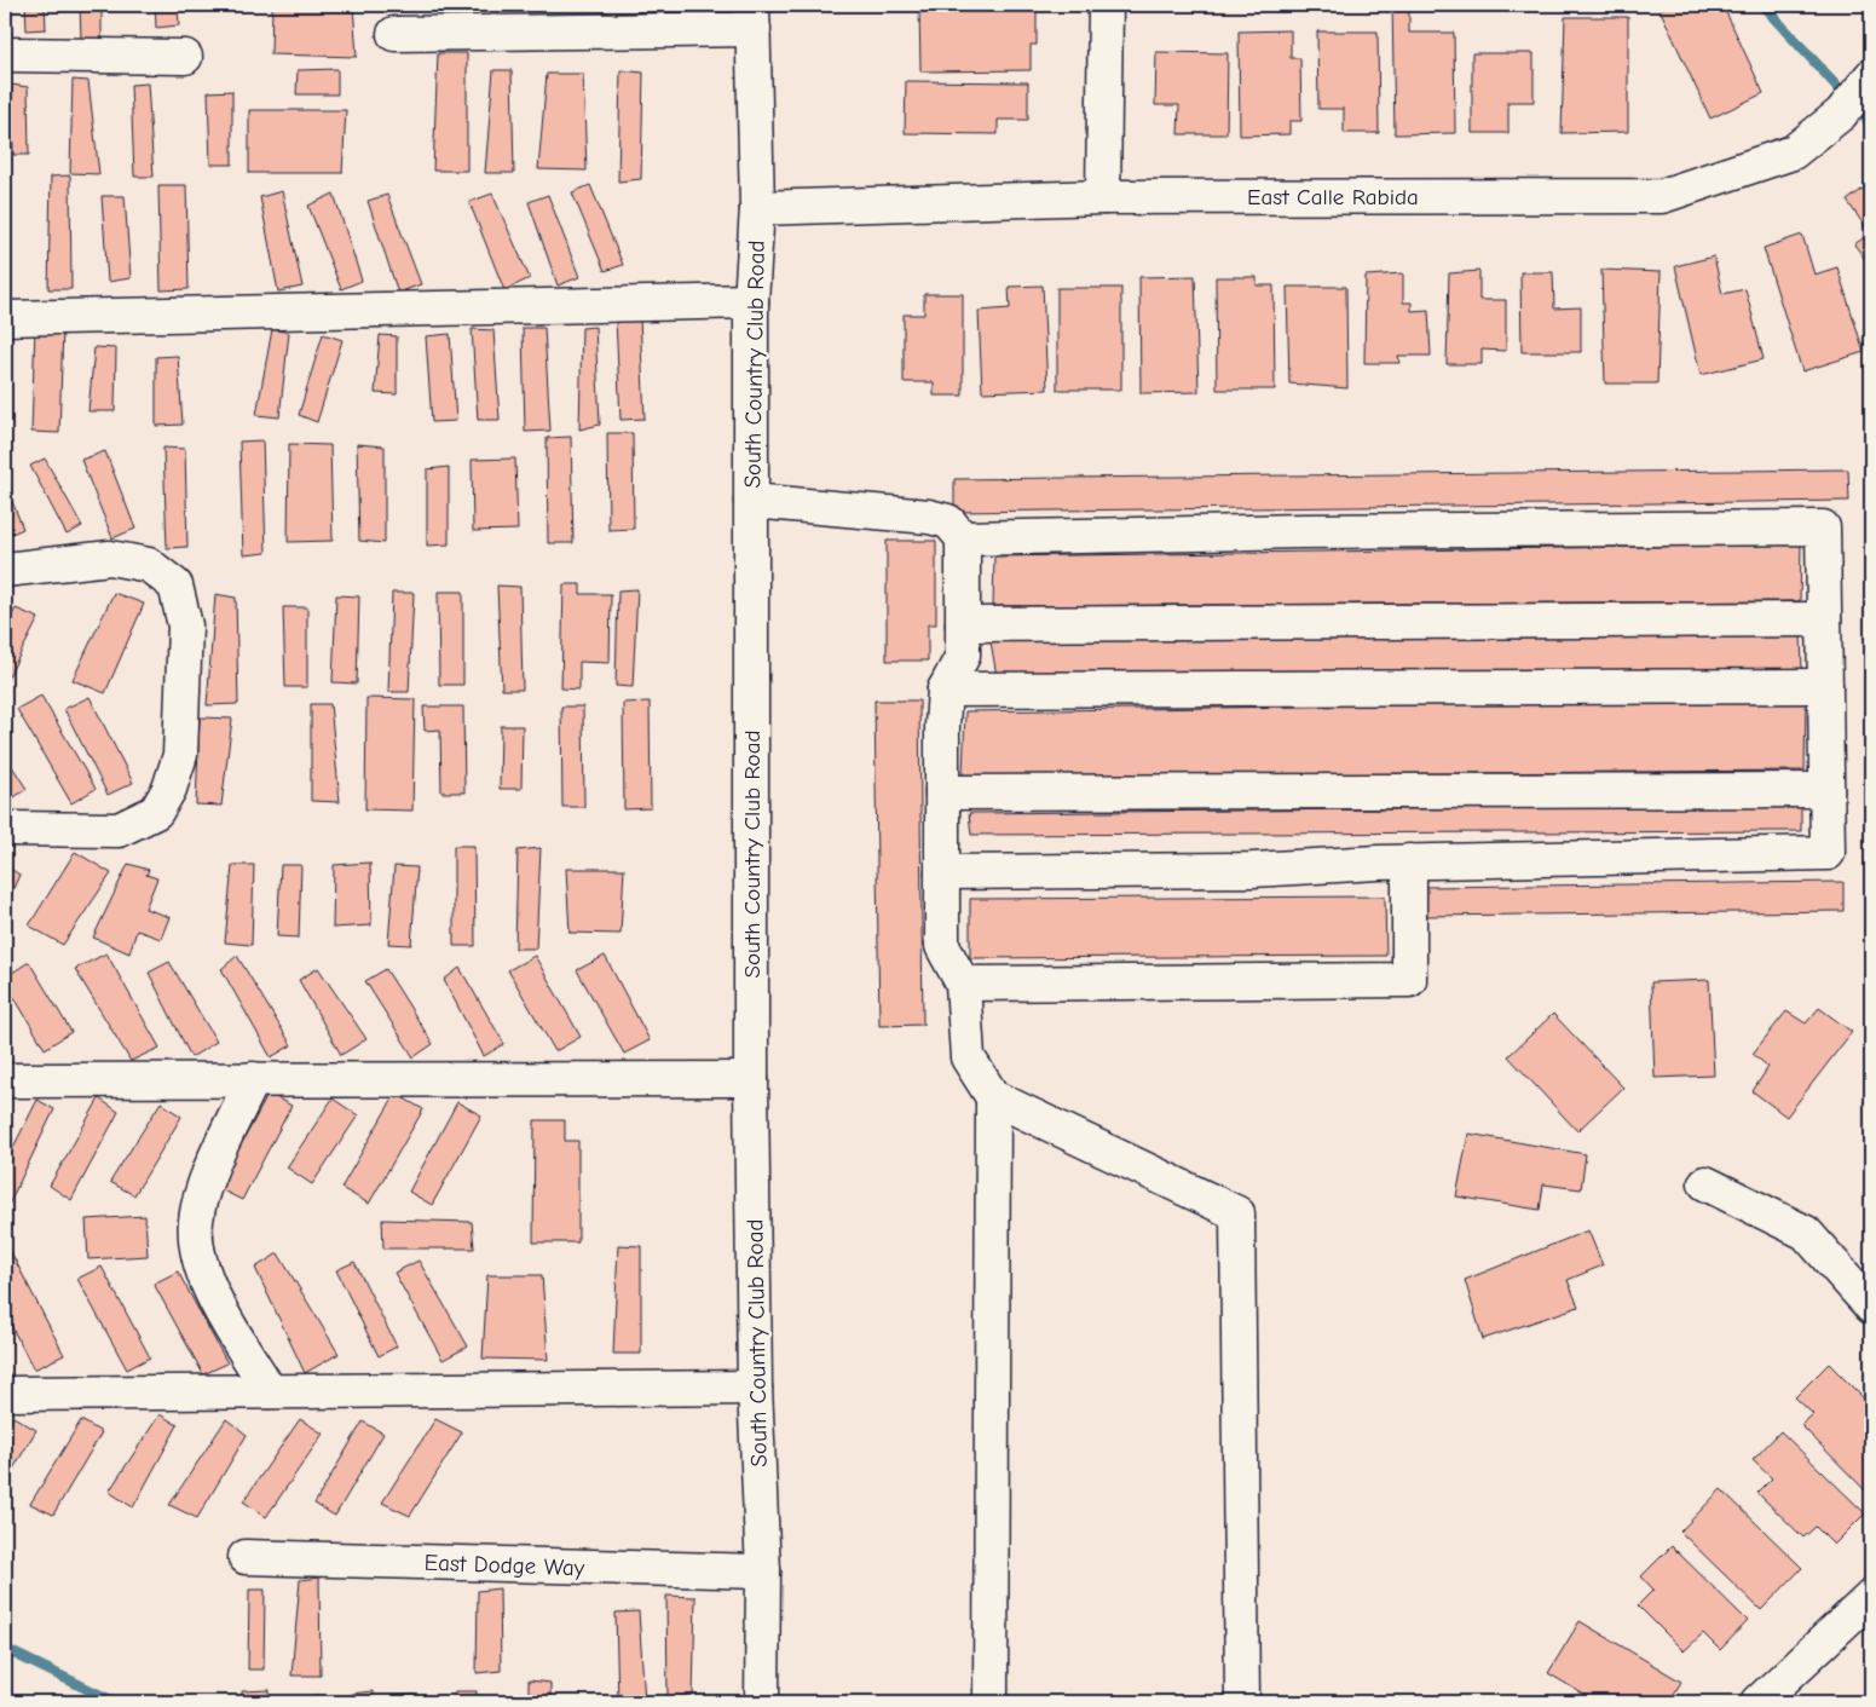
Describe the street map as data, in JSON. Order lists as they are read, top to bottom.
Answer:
{
  "streets": {
    "street": ["East Calle Rabida", "South Country Club Road", "East Dodge Way"]
  },
  "crossings": [
    ["East Calle Rabida", "South Country Club Road"],
    ["South Country Club Road", "East Dodge Way"]
  ]
}
